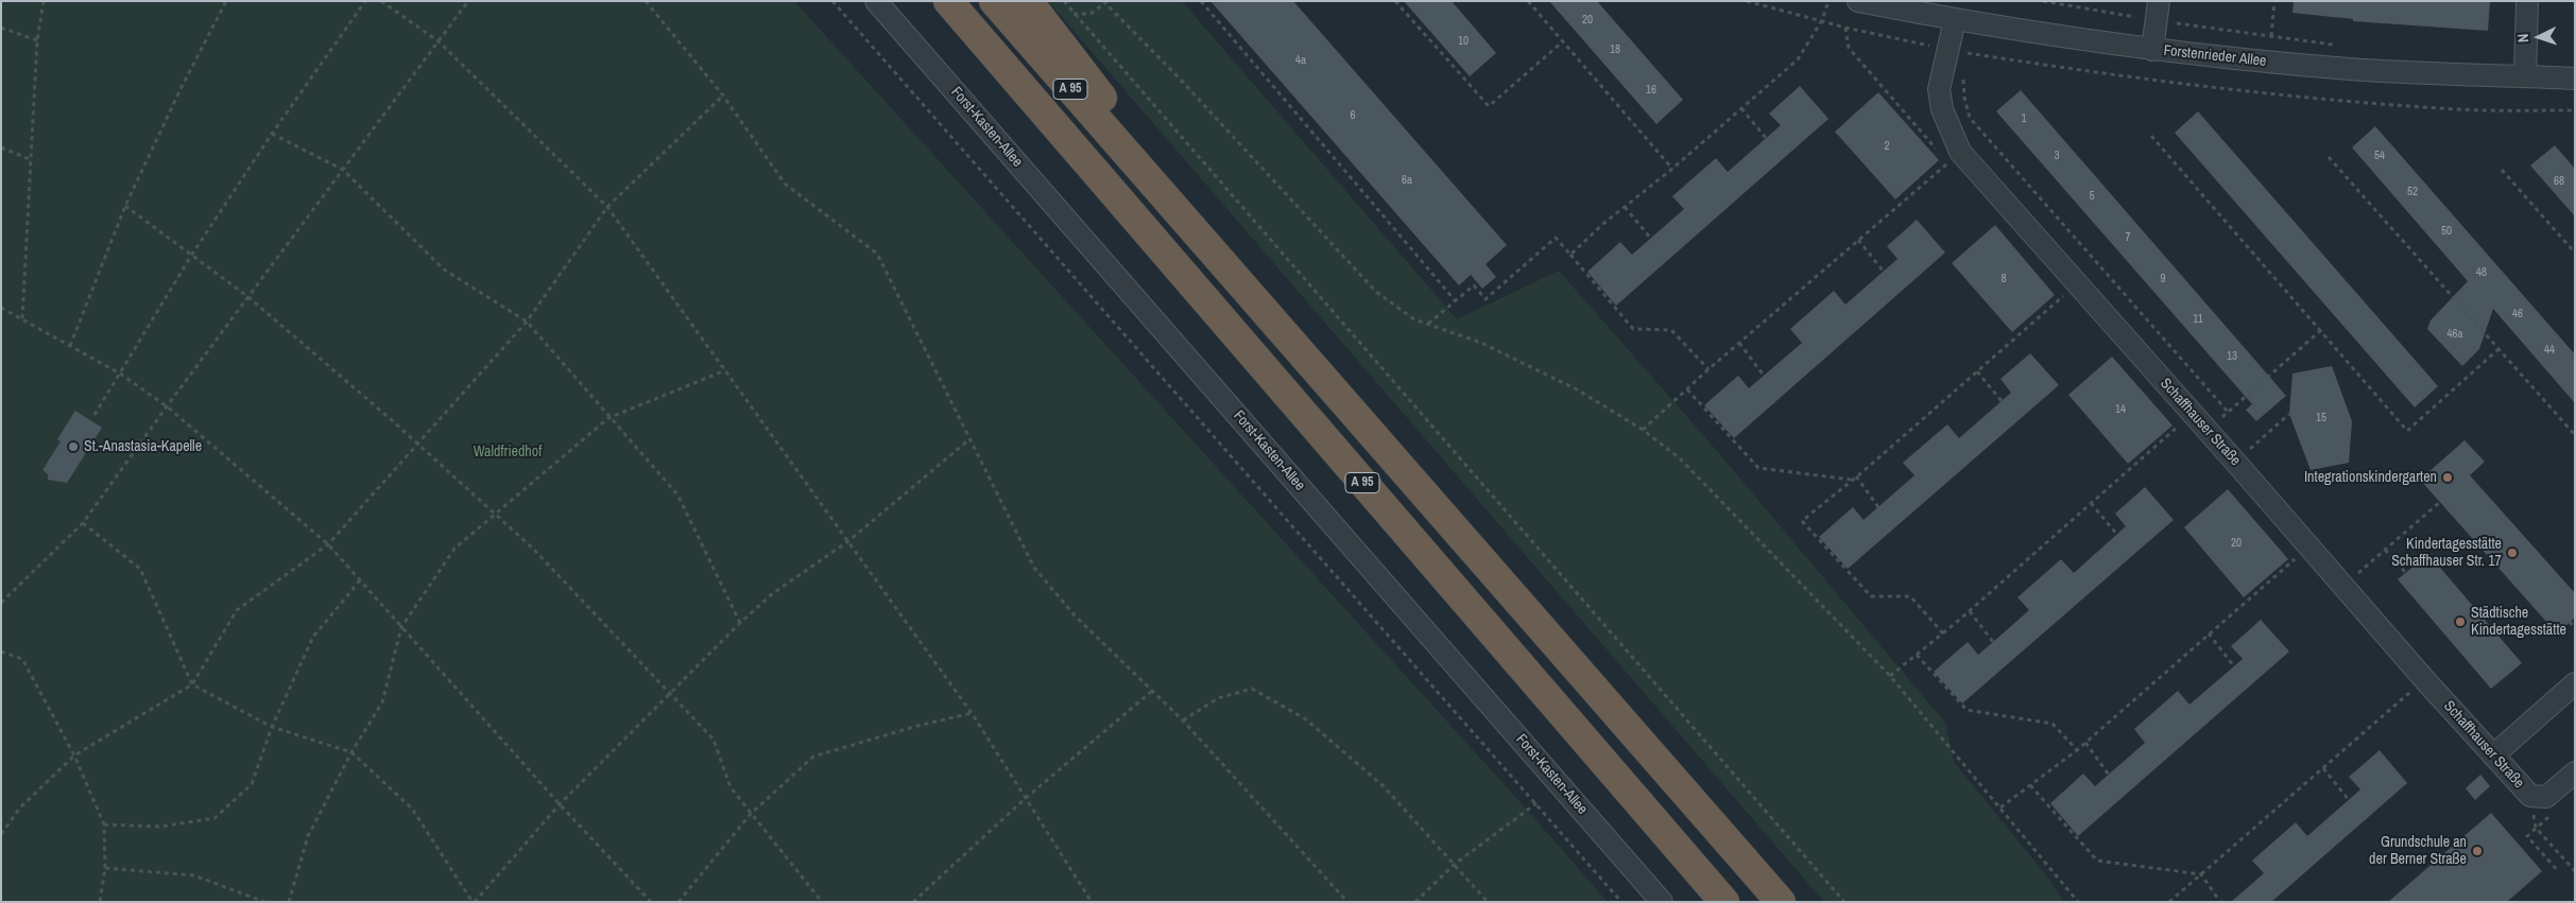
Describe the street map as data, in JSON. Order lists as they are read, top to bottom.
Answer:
{
  "streets": {
    "highway": ["A 95"],
    "street": ["Forstenrieder Allee", "Forst-Kasten-Allee", "Schaffhauser Straße"]
  },
  "crossings": [
    ["Forstenrieder Allee", "Schaffhauser Straße"]
  ],
  "parks": ["Waldfriedhof"],
  "places": [
    "St.-Anastasia-Kapelle",
    "Integrationskindergarten",
    "Kindertagesstätte Schaffhauser Str. 17",
    "Städtische Kindertagesstätte",
    "Grundschule an der Berner Straße"
  ],
  "house_numbers": [
    "20",
    "10",
    "18",
    "4a",
    "16",
    "6",
    "1",
    "2",
    "3",
    "54",
    "6a",
    "68",
    "52",
    "5",
    "50",
    "7",
    "48",
    "8",
    "9",
    "46",
    "11",
    "46a",
    "44",
    "13",
    "14",
    "15",
    "20"
  ],
  "north": "left"
}
